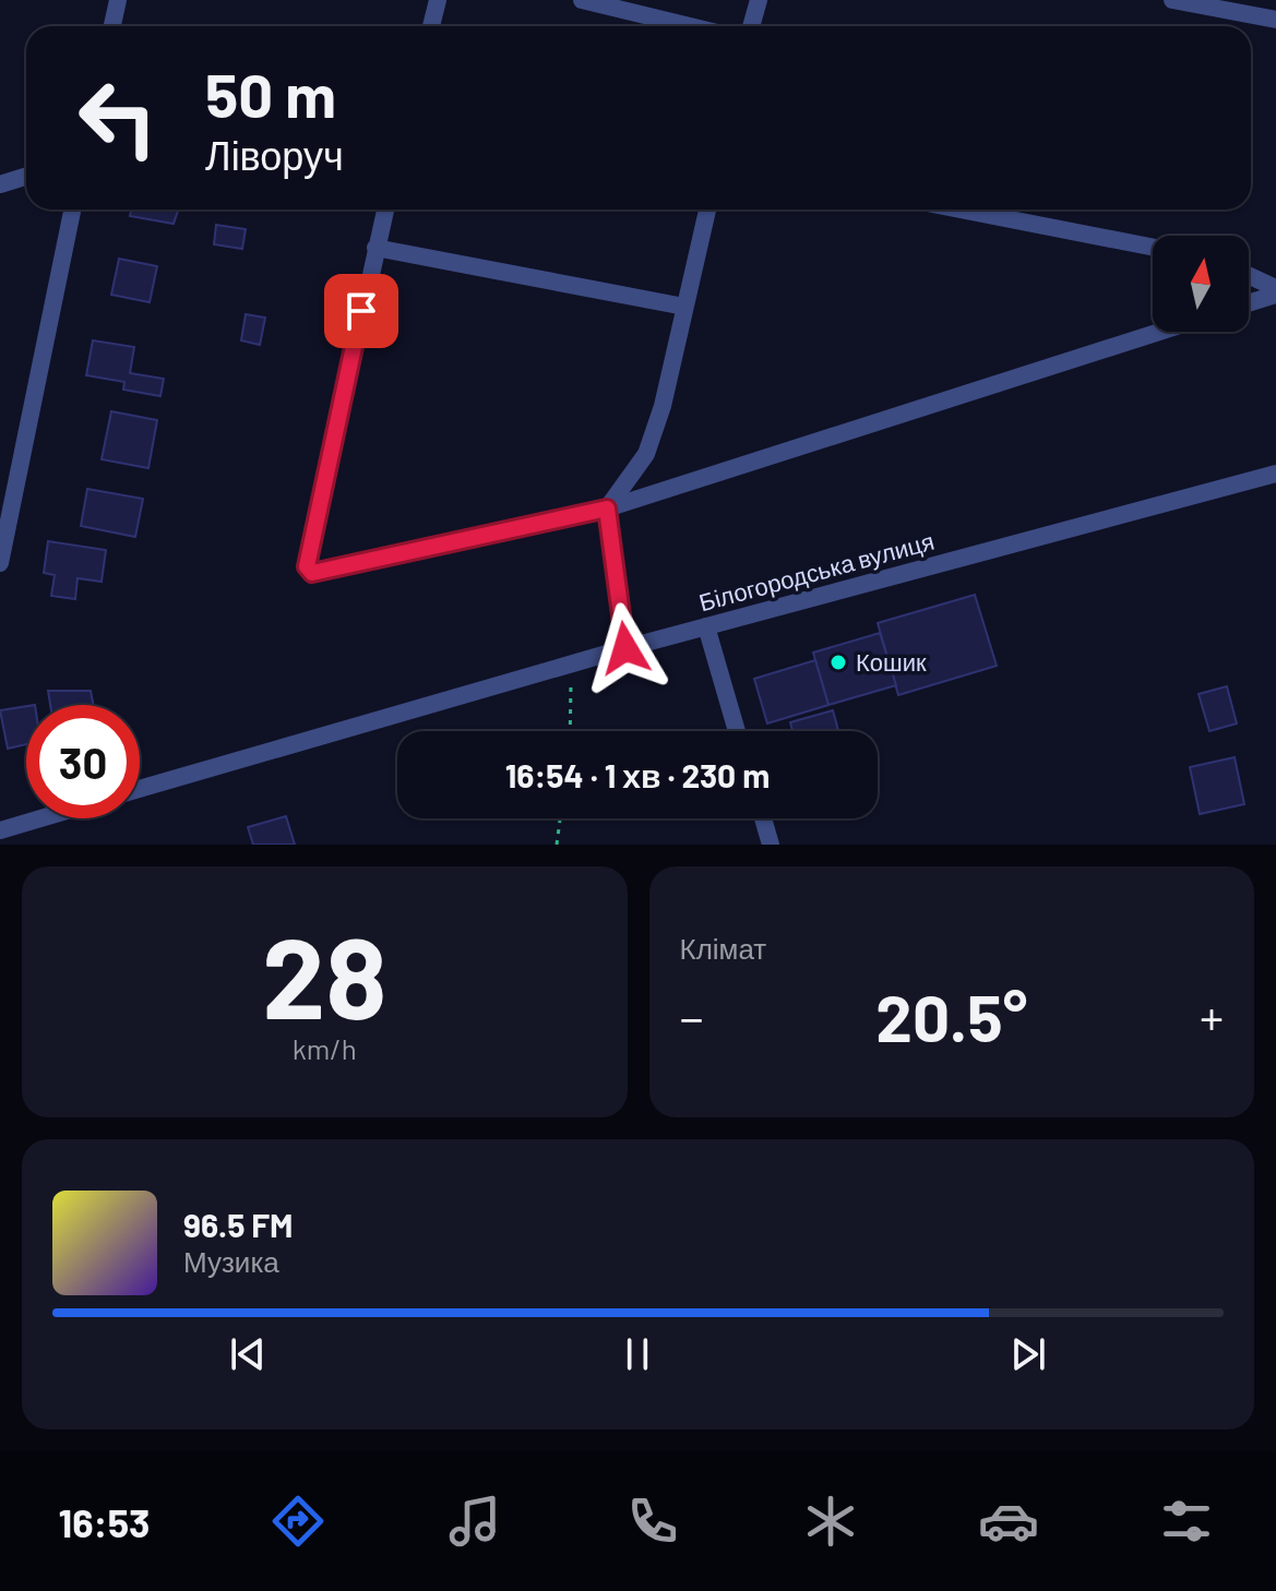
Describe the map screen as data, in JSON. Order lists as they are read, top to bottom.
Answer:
{
  "streets": {
    "street": ["Білогородська вулиця"]
  },
  "places": ["Кошик"],
  "north": "top",
  "page": {
    "turn": ["50 m", "Ліворуч"],
    "limit": "30",
    "trip": "16:54 · 1 хв · 230 m",
    "tile": [
      ["28", "km/h"],
      "Клімат"
    ],
    "heat": ["−", "20.5°", "+"],
    "song": ["96.5 FM", "Музика"],
    "tabs": "16:53"
  }
}
